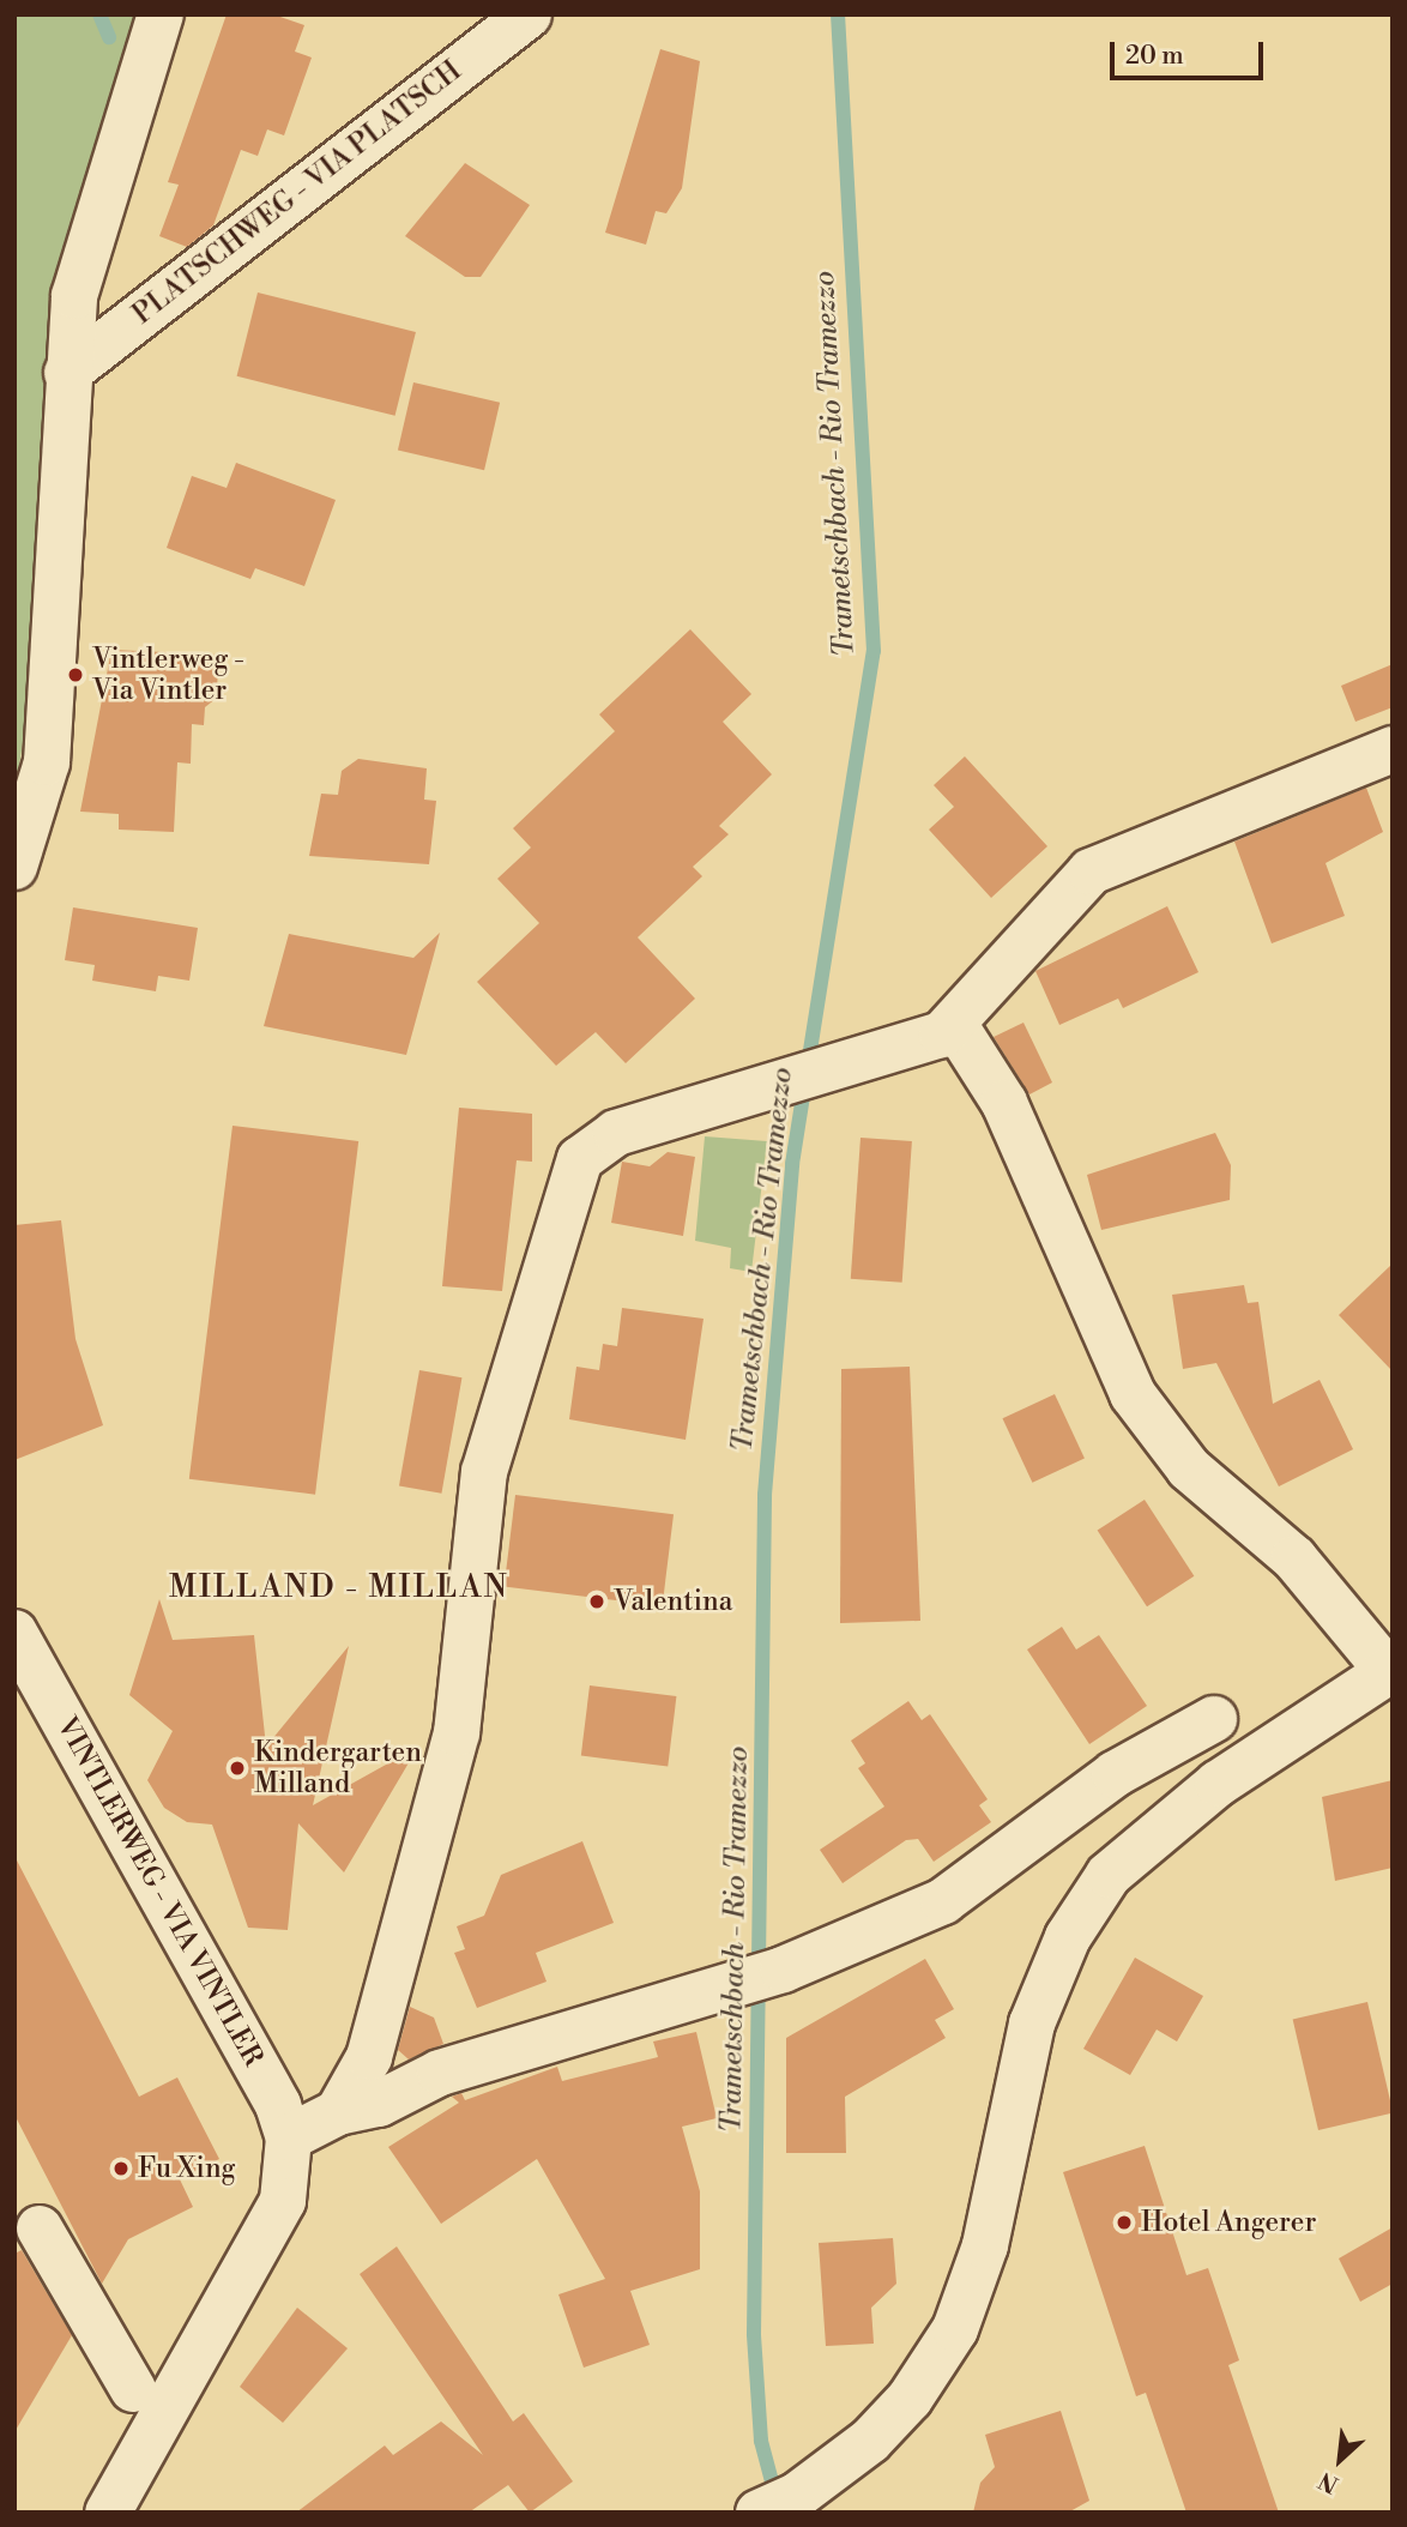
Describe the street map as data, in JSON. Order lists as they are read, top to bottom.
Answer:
{
  "streets": {
    "street": ["PLATSCHWEG - VIA PLATSCH", "VINTLERWEG - VIA VINTLER"]
  },
  "districts": ["MILLAND - MILLAN"],
  "water": ["Trametschbach - Rio Tramezzo"],
  "places": [
    "Vintlerweg - Via Vintler",
    "Valentina",
    "Kindergarten Milland",
    "Fu Xing",
    "Hotel Angerer"
  ],
  "scale_bar": "20 m",
  "north": "bottom left"
}
